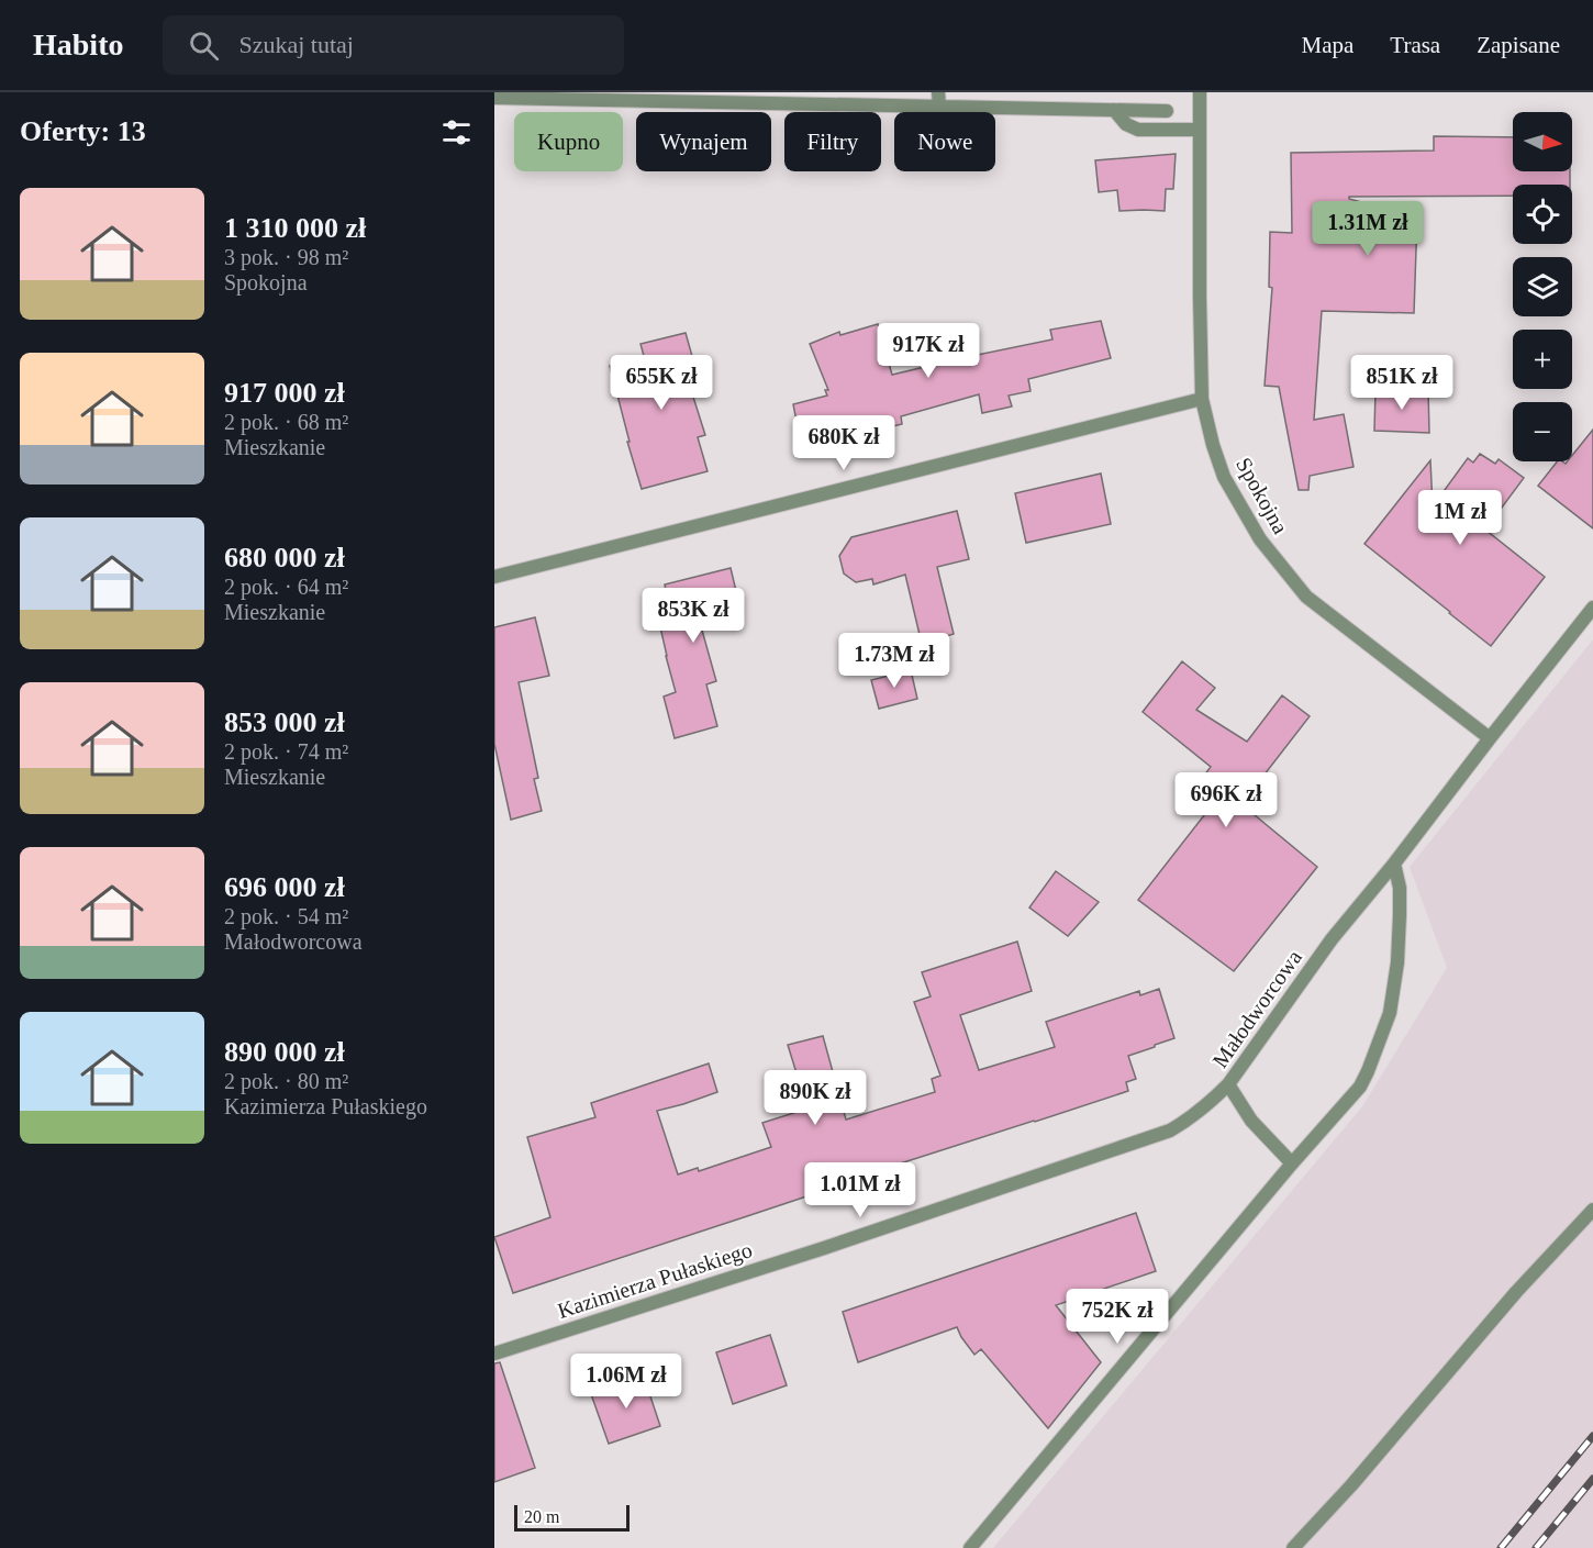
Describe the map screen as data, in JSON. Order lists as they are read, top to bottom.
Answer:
{
  "streets": {
    "street": ["Spokojna", "Małodworcowa", "Kazimierza Pułaskiego"]
  },
  "crossings": [
    ["Spokojna", "Małodworcowa"],
    ["Małodworcowa", "Kazimierza Pułaskiego"]
  ],
  "scale_bar": "20 m",
  "north": "right",
  "page": {
    "header": "Habito",
    "search": "Szukaj tutaj",
    "nav": ["Mapa", "Trasa", "Zapisane"],
    "heading": "Oferty: 13",
    "map_buttons": ["+", "−"],
    "chip": [
      "Kupno",
      "Wynajem",
      "Filtry",
      "Nowe"
    ],
    "list": [
      {
        "name": "1 310 000 zł",
        "note": "3 pok. · 98 m² · Spokojna"
      },
      {
        "name": "917 000 zł",
        "note": "2 pok. · 68 m² · Mieszkanie"
      },
      {
        "name": "680 000 zł",
        "note": "2 pok. · 64 m² · Mieszkanie"
      },
      {
        "name": "853 000 zł",
        "note": "2 pok. · 74 m² · Mieszkanie"
      },
      {
        "name": "696 000 zł",
        "note": "2 pok. · 54 m² · Małodworcowa"
      },
      {
        "name": "890 000 zł",
        "note": "2 pok. · 80 m² · Kazimierza Pułaskiego"
      }
    ],
    "price": [
      "1.31M zł",
      "917K zł",
      "655K zł",
      "851K zł",
      "680K zł",
      "1M zł",
      "853K zł",
      "1.73M zł",
      "696K zł",
      "890K zł",
      "1.01M zł",
      "752K zł",
      "1.06M zł"
    ],
    "scale": "20 m"
  }
}
